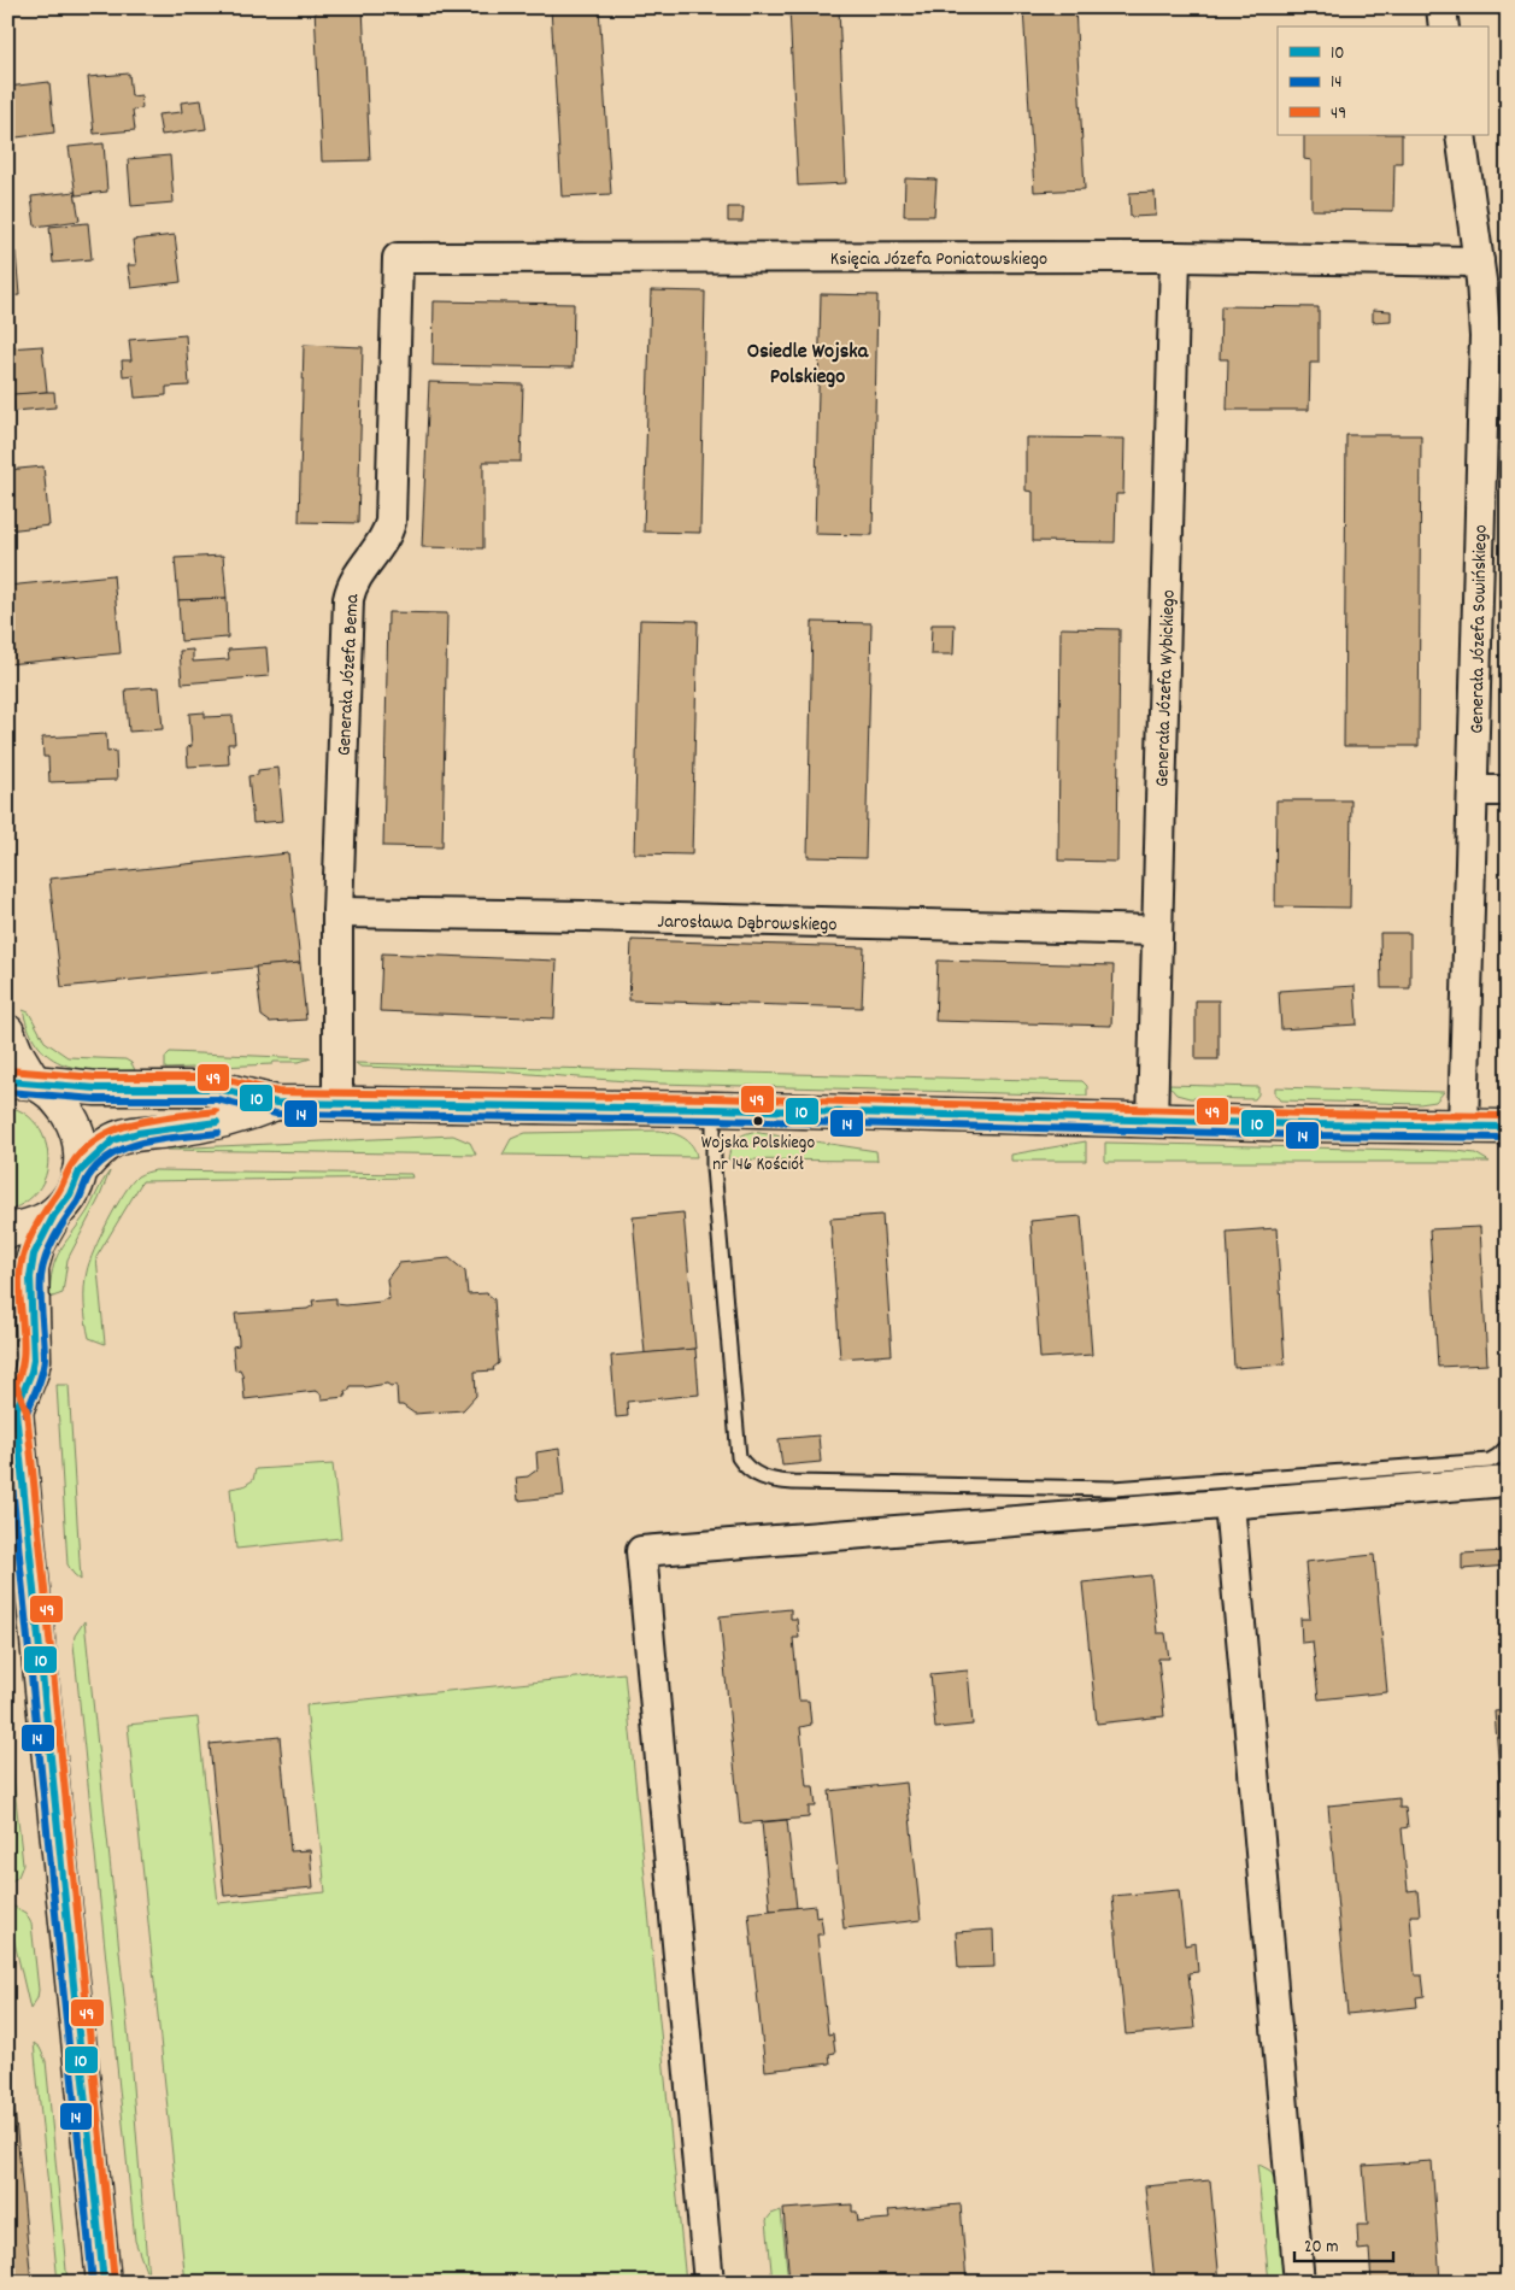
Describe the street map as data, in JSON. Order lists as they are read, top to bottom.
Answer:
{
  "streets": {
    "street": [
      "Księcia Józefa Poniatowskiego",
      "Generała Józefa Sowińskiego",
      "Generała Józefa Bema",
      "Generała Józefa Wybickiego",
      "Jarosława Dąbrowskiego"
    ]
  },
  "crossings": [
    ["Księcia Józefa Poniatowskiego", "Generała Józefa Sowińskiego"],
    ["Księcia Józefa Poniatowskiego", "Generała Józefa Bema"],
    ["Księcia Józefa Poniatowskiego", "Generała Józefa Wybickiego"],
    ["Generała Józefa Bema", "Jarosława Dąbrowskiego"],
    ["Generała Józefa Wybickiego", "Jarosława Dąbrowskiego"]
  ],
  "districts": ["Osiedle Wojska Polskiego"],
  "places": ["Wojska Polskiego nr 146 Kościół"],
  "lines": ["transit line 49", "transit line 10", "transit line 14"],
  "legend": ["10", "14", "49"],
  "scale_bar": "20 m"
}
